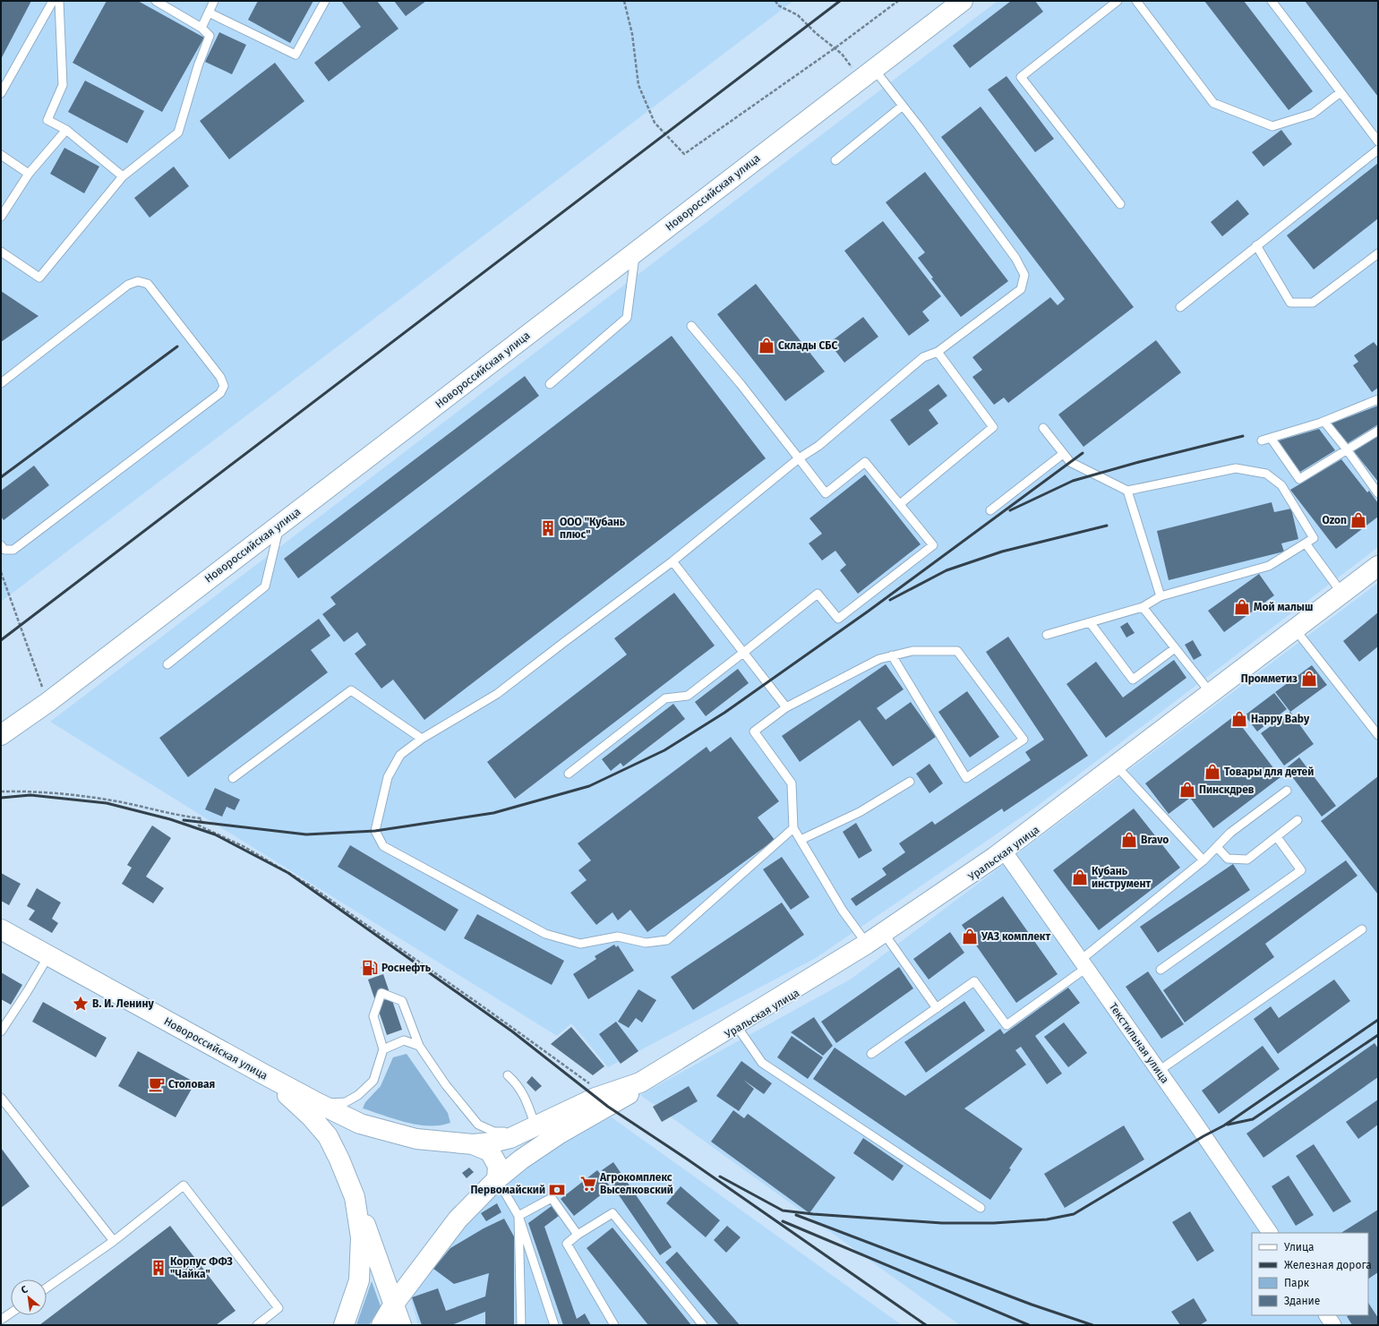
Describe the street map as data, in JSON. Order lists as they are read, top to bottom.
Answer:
{
  "streets": {
    "main road": ["Новороссийская улица", "Уральская улица"],
    "street": ["Текстильная улица"]
  },
  "crossings": [
    ["Уральская улица", "Текстильная улица"]
  ],
  "places": {
    "shop": [
      "Склады СБС",
      "Ozon",
      "Мой малыш",
      "Промметиз",
      "Happy Baby",
      "Товары для детей",
      "Пинскдрев",
      "Bravo",
      "Кубань инструмент",
      "УАЗ комплект"
    ],
    "building": ["ООО \"Кубань плюс\"", "Корпус ФФЗ \"Чайка\""],
    "fuel station": ["Роснефть"],
    "place": ["В. И. Ленину"],
    "cafe": ["Столовая"],
    "supermarket": ["Агрокомплекс Выселковский"],
    "bank": ["Первомайский"]
  },
  "legend": [
    "Улица",
    "Железная дорога",
    "Парк",
    "Здание"
  ],
  "north": "top left"
}
